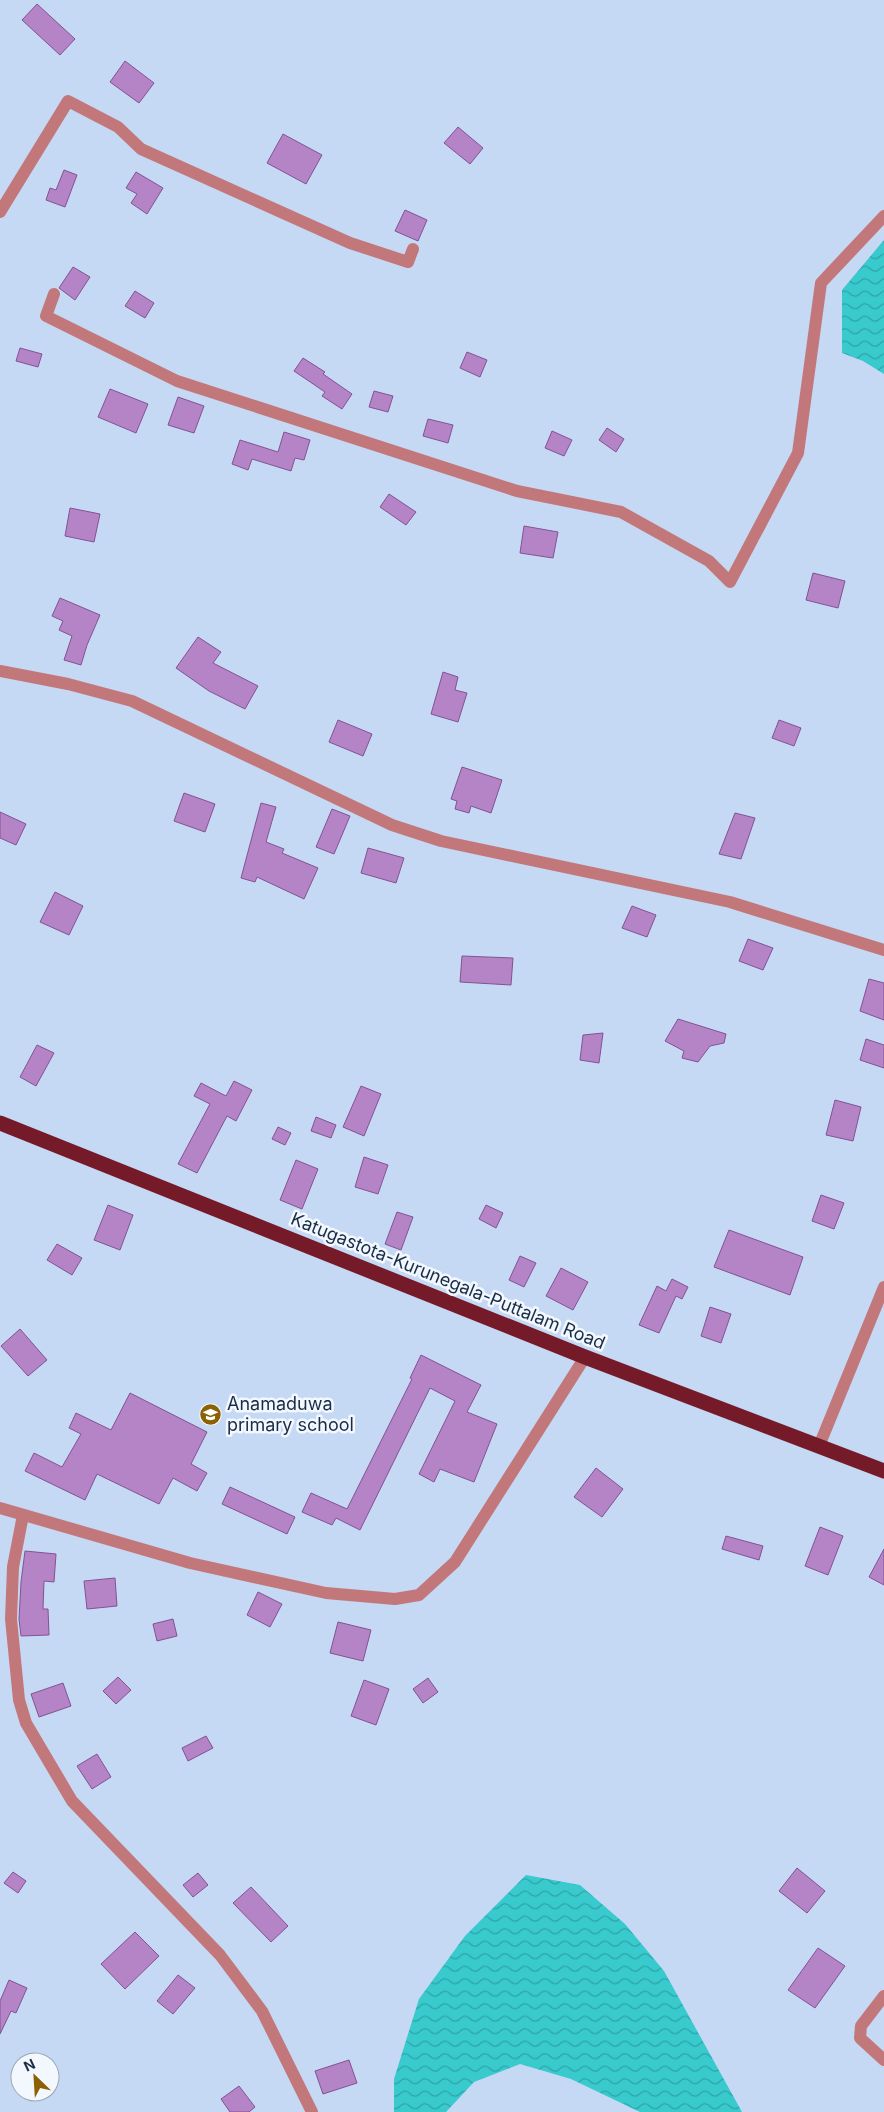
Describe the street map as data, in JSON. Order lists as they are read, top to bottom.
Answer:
{
  "streets": {
    "highway": ["Katugastota-Kurunegala-Puttalam Road"]
  },
  "places": {
    "school or university": ["Anamaduwa primary school"]
  },
  "north": "top left"
}
